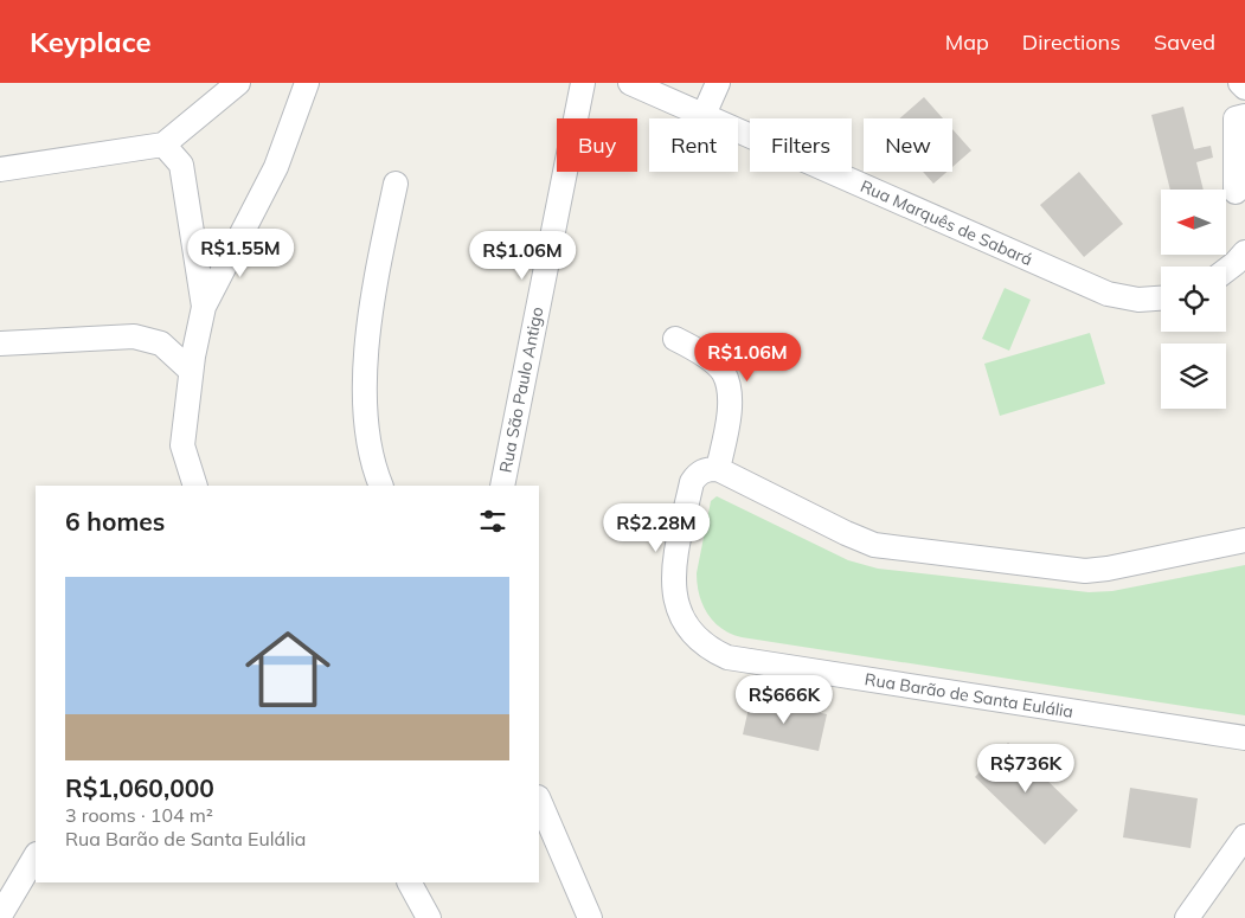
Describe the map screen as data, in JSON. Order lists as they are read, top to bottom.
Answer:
{
  "streets": {
    "street": ["Rua Marquês de Sabará", "Rua São Paulo Antigo", "Rua Barão de Santa Eulália"]
  },
  "north": "left",
  "page": {
    "header": "Keyplace",
    "nav": ["Map", "Directions", "Saved"],
    "chip": [
      "Buy",
      "Rent",
      "Filters",
      "New"
    ],
    "price": [
      "R$1.55M",
      "R$1.06M",
      "R$1.06M",
      "R$2.28M",
      "R$666K",
      "R$736K"
    ],
    "heading": "6 homes",
    "list": [
      {
        "name": "R$1,060,000",
        "note": "3 rooms · 104 m² · Rua Barão de Santa Eulália"
      }
    ]
  }
}
